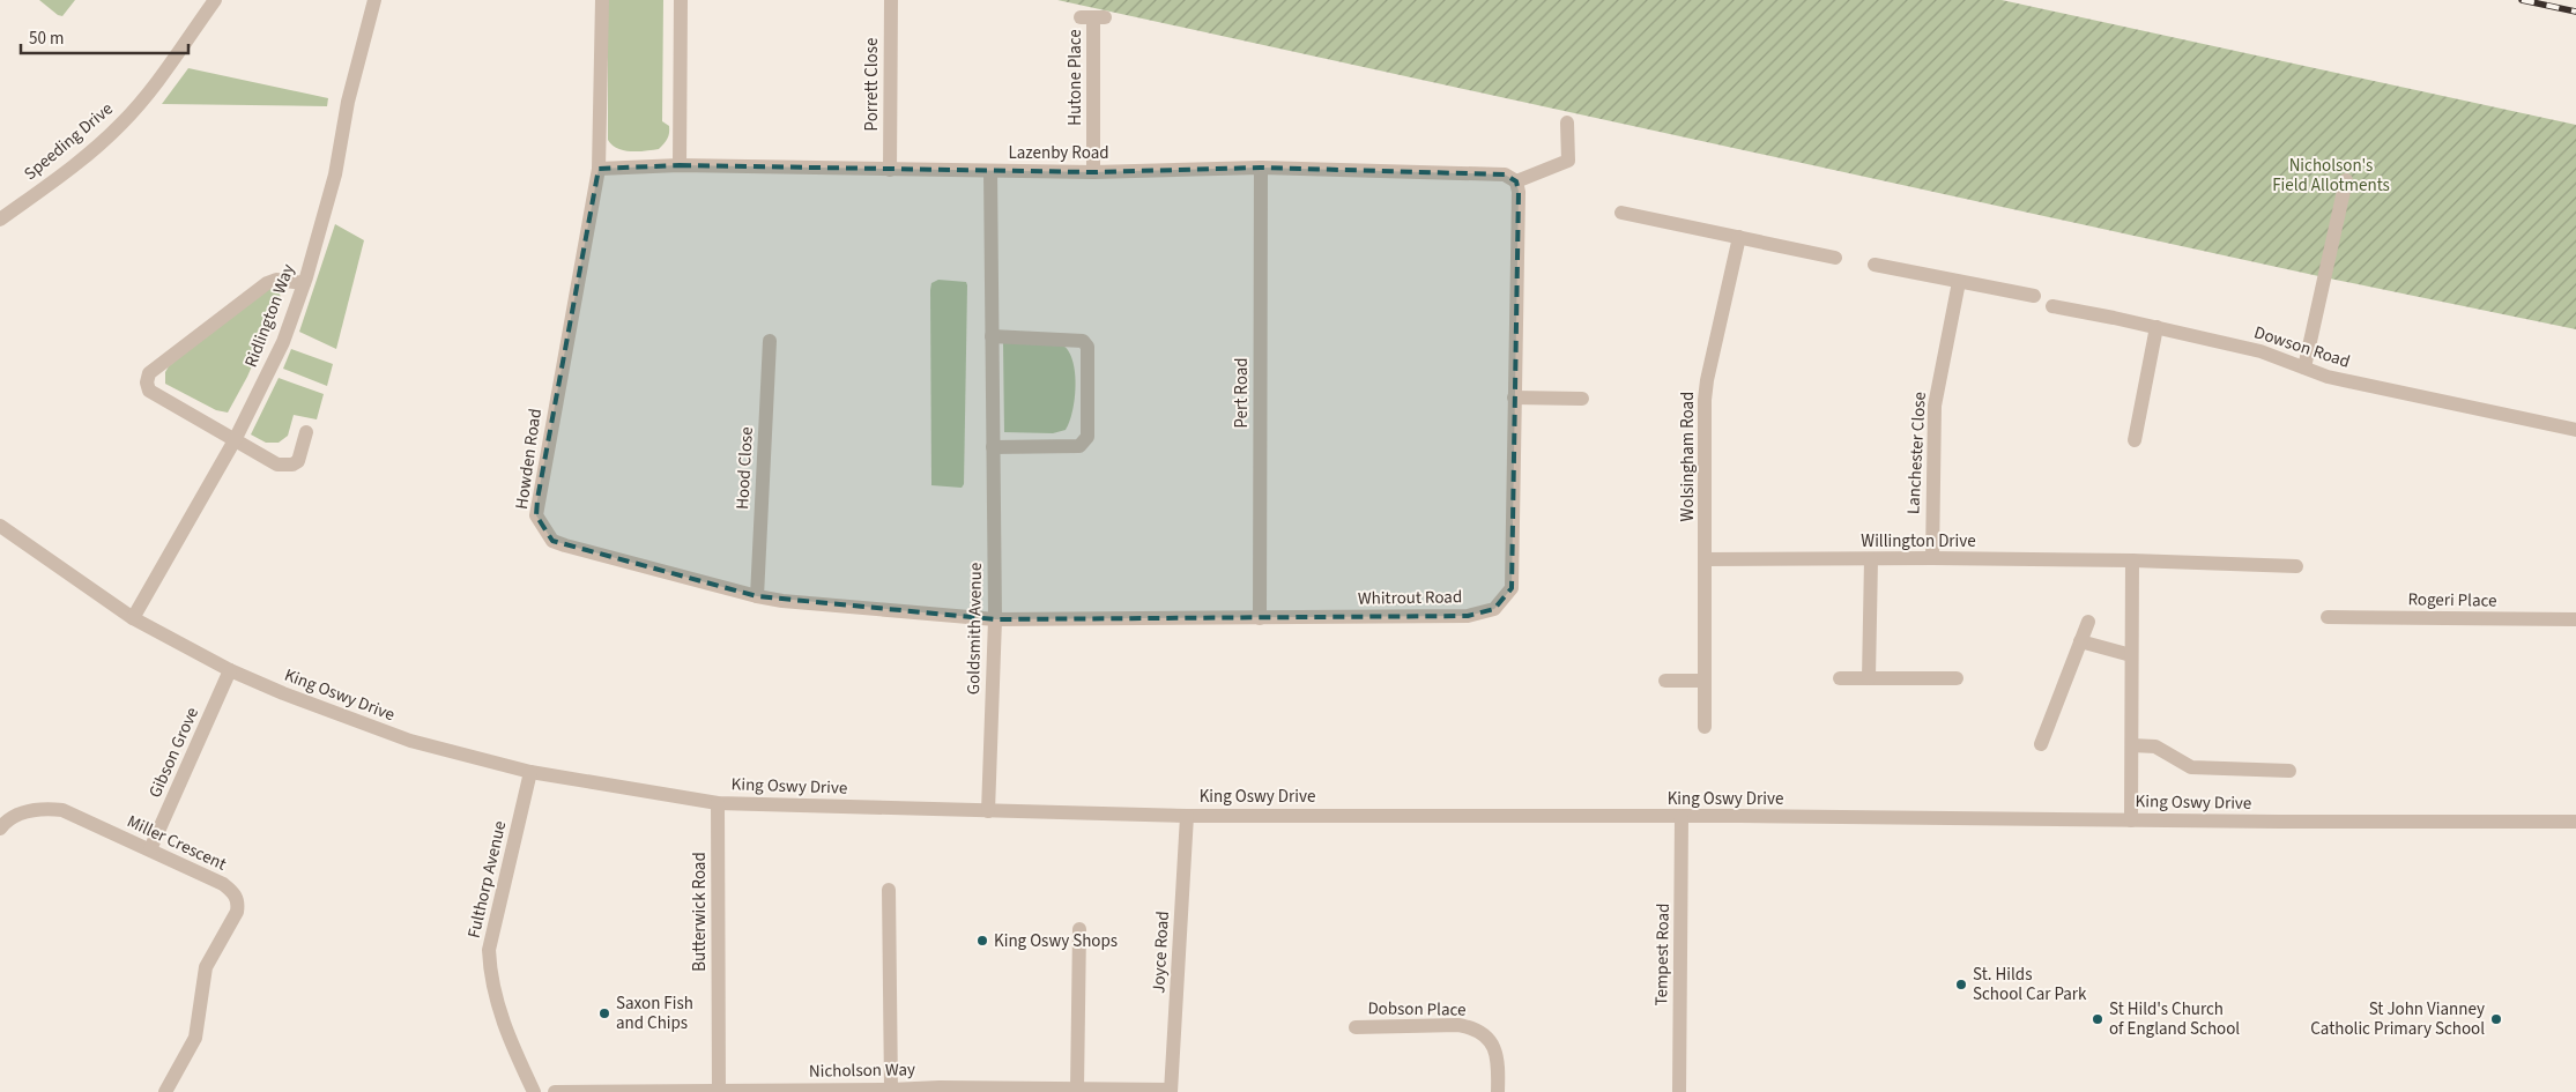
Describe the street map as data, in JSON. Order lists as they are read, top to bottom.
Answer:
{
  "streets": {
    "street": [
      "Hutone Place",
      "Porrett Close",
      "Speeding Drive",
      "Lazenby Road",
      "Ridlington Way",
      "Dowson Road",
      "Pert Road",
      "Lanchester Close",
      "Wolsingham Road",
      "Howden Road",
      "Hood Close",
      "Willington Drive",
      "Whitrout Road",
      "Rogeri Place",
      "Goldsmith Avenue",
      "King Oswy Drive",
      "Gibson Grove",
      "Miller Crescent",
      "Fulthorp Avenue",
      "Butterwick Road",
      "Joyce Road",
      "Tempest Road",
      "Dobson Place",
      "Nicholson Way"
    ]
  },
  "crossings": [
    ["Hutone Place", "Lazenby Road"],
    ["Porrett Close", "Lazenby Road"],
    ["Lazenby Road", "Pert Road"],
    ["Lazenby Road", "Howden Road"],
    ["Lazenby Road", "Whitrout Road"],
    ["Lazenby Road", "Goldsmith Avenue"],
    ["Ridlington Way", "King Oswy Drive"],
    ["Pert Road", "Whitrout Road"],
    ["Lanchester Close", "Willington Drive"],
    ["Wolsingham Road", "Willington Drive"],
    ["Howden Road", "Hood Close"],
    ["Howden Road", "Whitrout Road"],
    ["Howden Road", "Goldsmith Avenue"],
    ["Whitrout Road", "Goldsmith Avenue"],
    ["Goldsmith Avenue", "King Oswy Drive"],
    ["King Oswy Drive", "Gibson Grove"],
    ["King Oswy Drive", "Fulthorp Avenue"],
    ["King Oswy Drive", "Butterwick Road"],
    ["King Oswy Drive", "Joyce Road"],
    ["King Oswy Drive", "Tempest Road"],
    ["Gibson Grove", "Miller Crescent"],
    ["Butterwick Road", "Nicholson Way"],
    ["Joyce Road", "Nicholson Way"]
  ],
  "parks": ["Nicholson's Field Allotments"],
  "places": [
    "King Oswy Shops",
    "St. Hilds School Car Park",
    "Saxon Fish and Chips",
    "St Hild's Church of England School",
    "St John Vianney Catholic Primary School"
  ],
  "scale_bar": "50 m"
}
